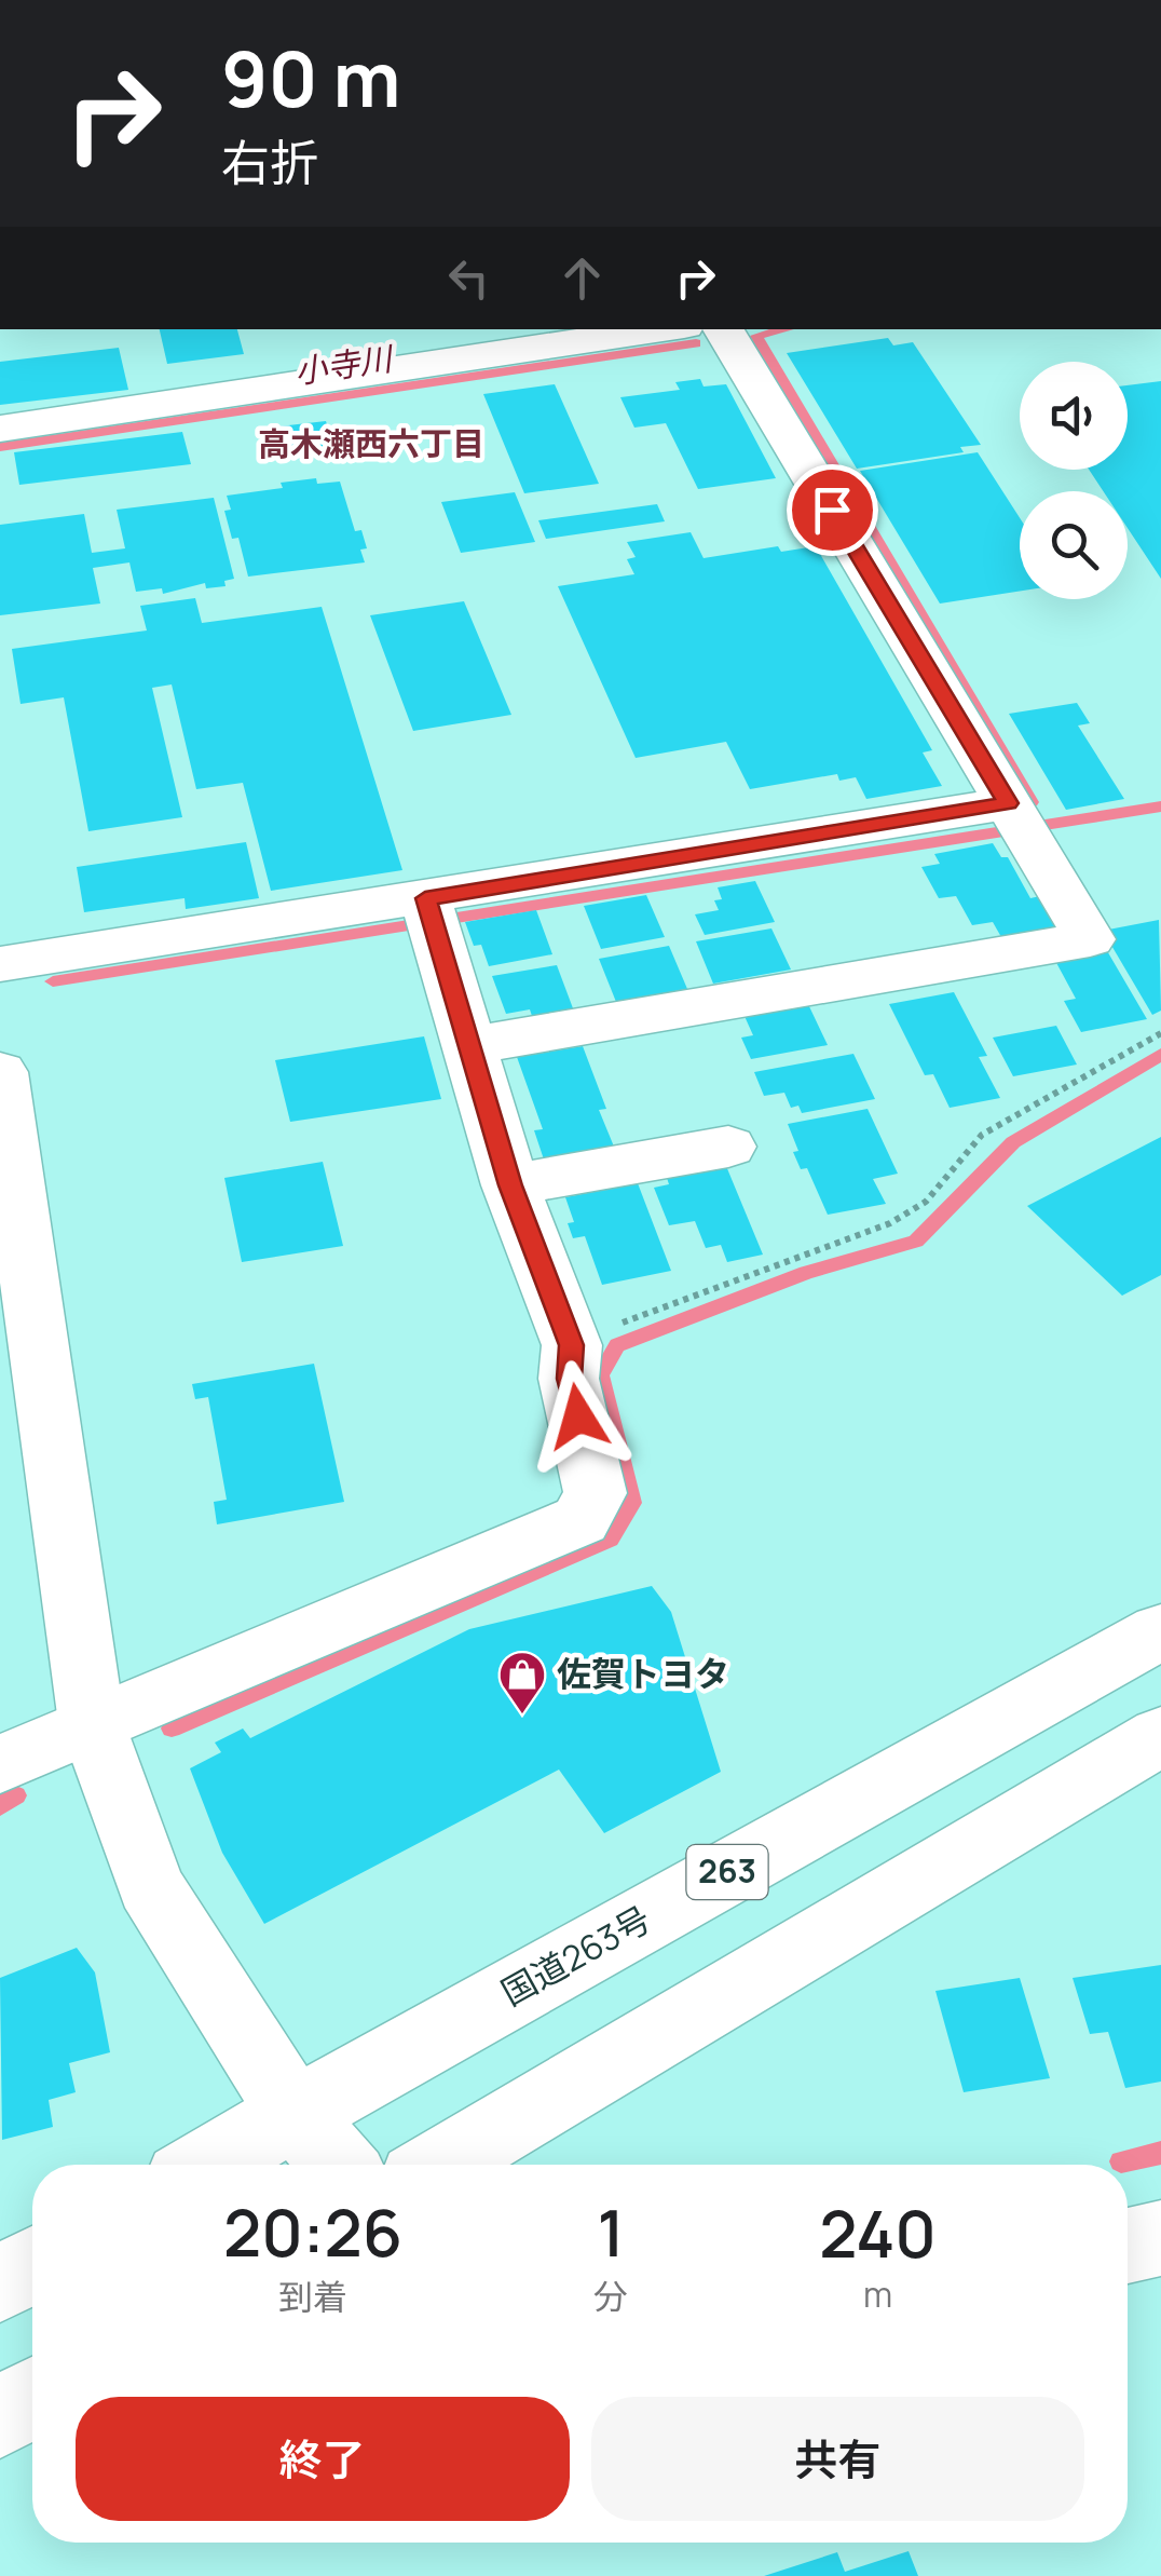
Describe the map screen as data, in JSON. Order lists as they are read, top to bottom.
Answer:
{
  "streets": {
    "main road": ["263", "国道263号"]
  },
  "crossings": [
    ["263", "国道263号"]
  ],
  "districts": ["高木瀬西六丁目"],
  "water": ["小寺川"],
  "places": {
    "shop": ["佐賀トヨタ"]
  },
  "page": {
    "turn": ["90 m", "右折"],
    "eta": [
      "20:26",
      "到着",
      "1",
      "分",
      "240",
      "m"
    ],
    "buttons": ["終了", "共有"]
  }
}
